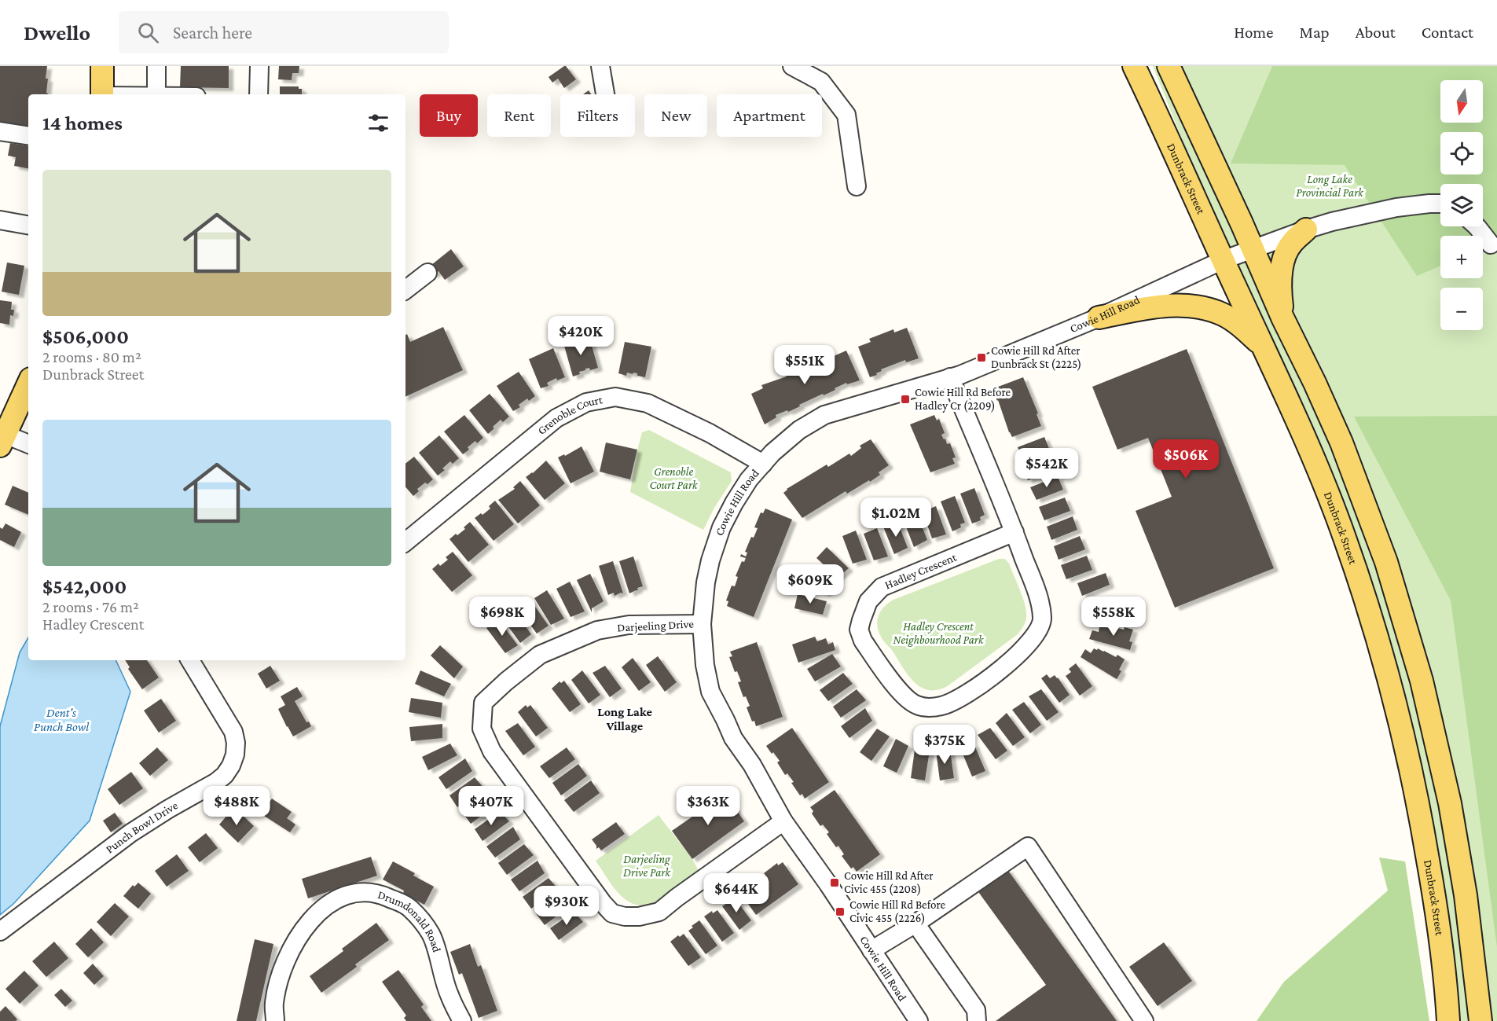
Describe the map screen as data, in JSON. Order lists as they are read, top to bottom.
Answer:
{
  "streets": {
    "main road": ["Dunbrack Street"],
    "street": [
      "Cowie Hill Road",
      "Grenoble Court",
      "Hadley Crescent",
      "Darjeeling Drive",
      "Punch Bowl Drive",
      "Drumdonald Road"
    ]
  },
  "crossings": [
    ["Dunbrack Street", "Cowie Hill Road"],
    ["Cowie Hill Road", "Grenoble Court"],
    ["Cowie Hill Road", "Hadley Crescent"],
    ["Cowie Hill Road", "Darjeeling Drive"]
  ],
  "districts": ["Long Lake Village"],
  "water": ["Dent's Punch Bowl"],
  "parks": [
    "Long Lake Provincial Park",
    "Grenoble Court Park",
    "Hadley Crescent Neighbourhood Park",
    "Darjeeling Drive Park"
  ],
  "places": {
    "transit": [
      "Cowie Hill Rd After Dunbrack St (2225)",
      "Cowie Hill Rd Before Hadley Cr (2209)",
      "Cowie Hill Rd After Civic 455 (2208)",
      "Cowie Hill Rd Before Civic 455 (2226)"
    ]
  },
  "north": "bottom",
  "page": {
    "header": "Dwello",
    "search": "Search here",
    "nav": [
      "Home",
      "Map",
      "About",
      "Contact"
    ],
    "map_buttons": ["+", "−"],
    "chip": [
      "Buy",
      "Rent",
      "Filters",
      "New",
      "Apartment"
    ],
    "heading": "14 homes",
    "list": [
      {
        "name": "$506,000",
        "note": "2 rooms · 80 m² · Dunbrack Street"
      },
      {
        "name": "$542,000",
        "note": "2 rooms · 76 m² · Hadley Crescent"
      }
    ],
    "price": [
      "$420K",
      "$551K",
      "$506K",
      "$542K",
      "$1.02M",
      "$609K",
      "$698K",
      "$558K",
      "$375K",
      "$488K",
      "$407K",
      "$363K",
      "$644K",
      "$930K"
    ]
  }
}
